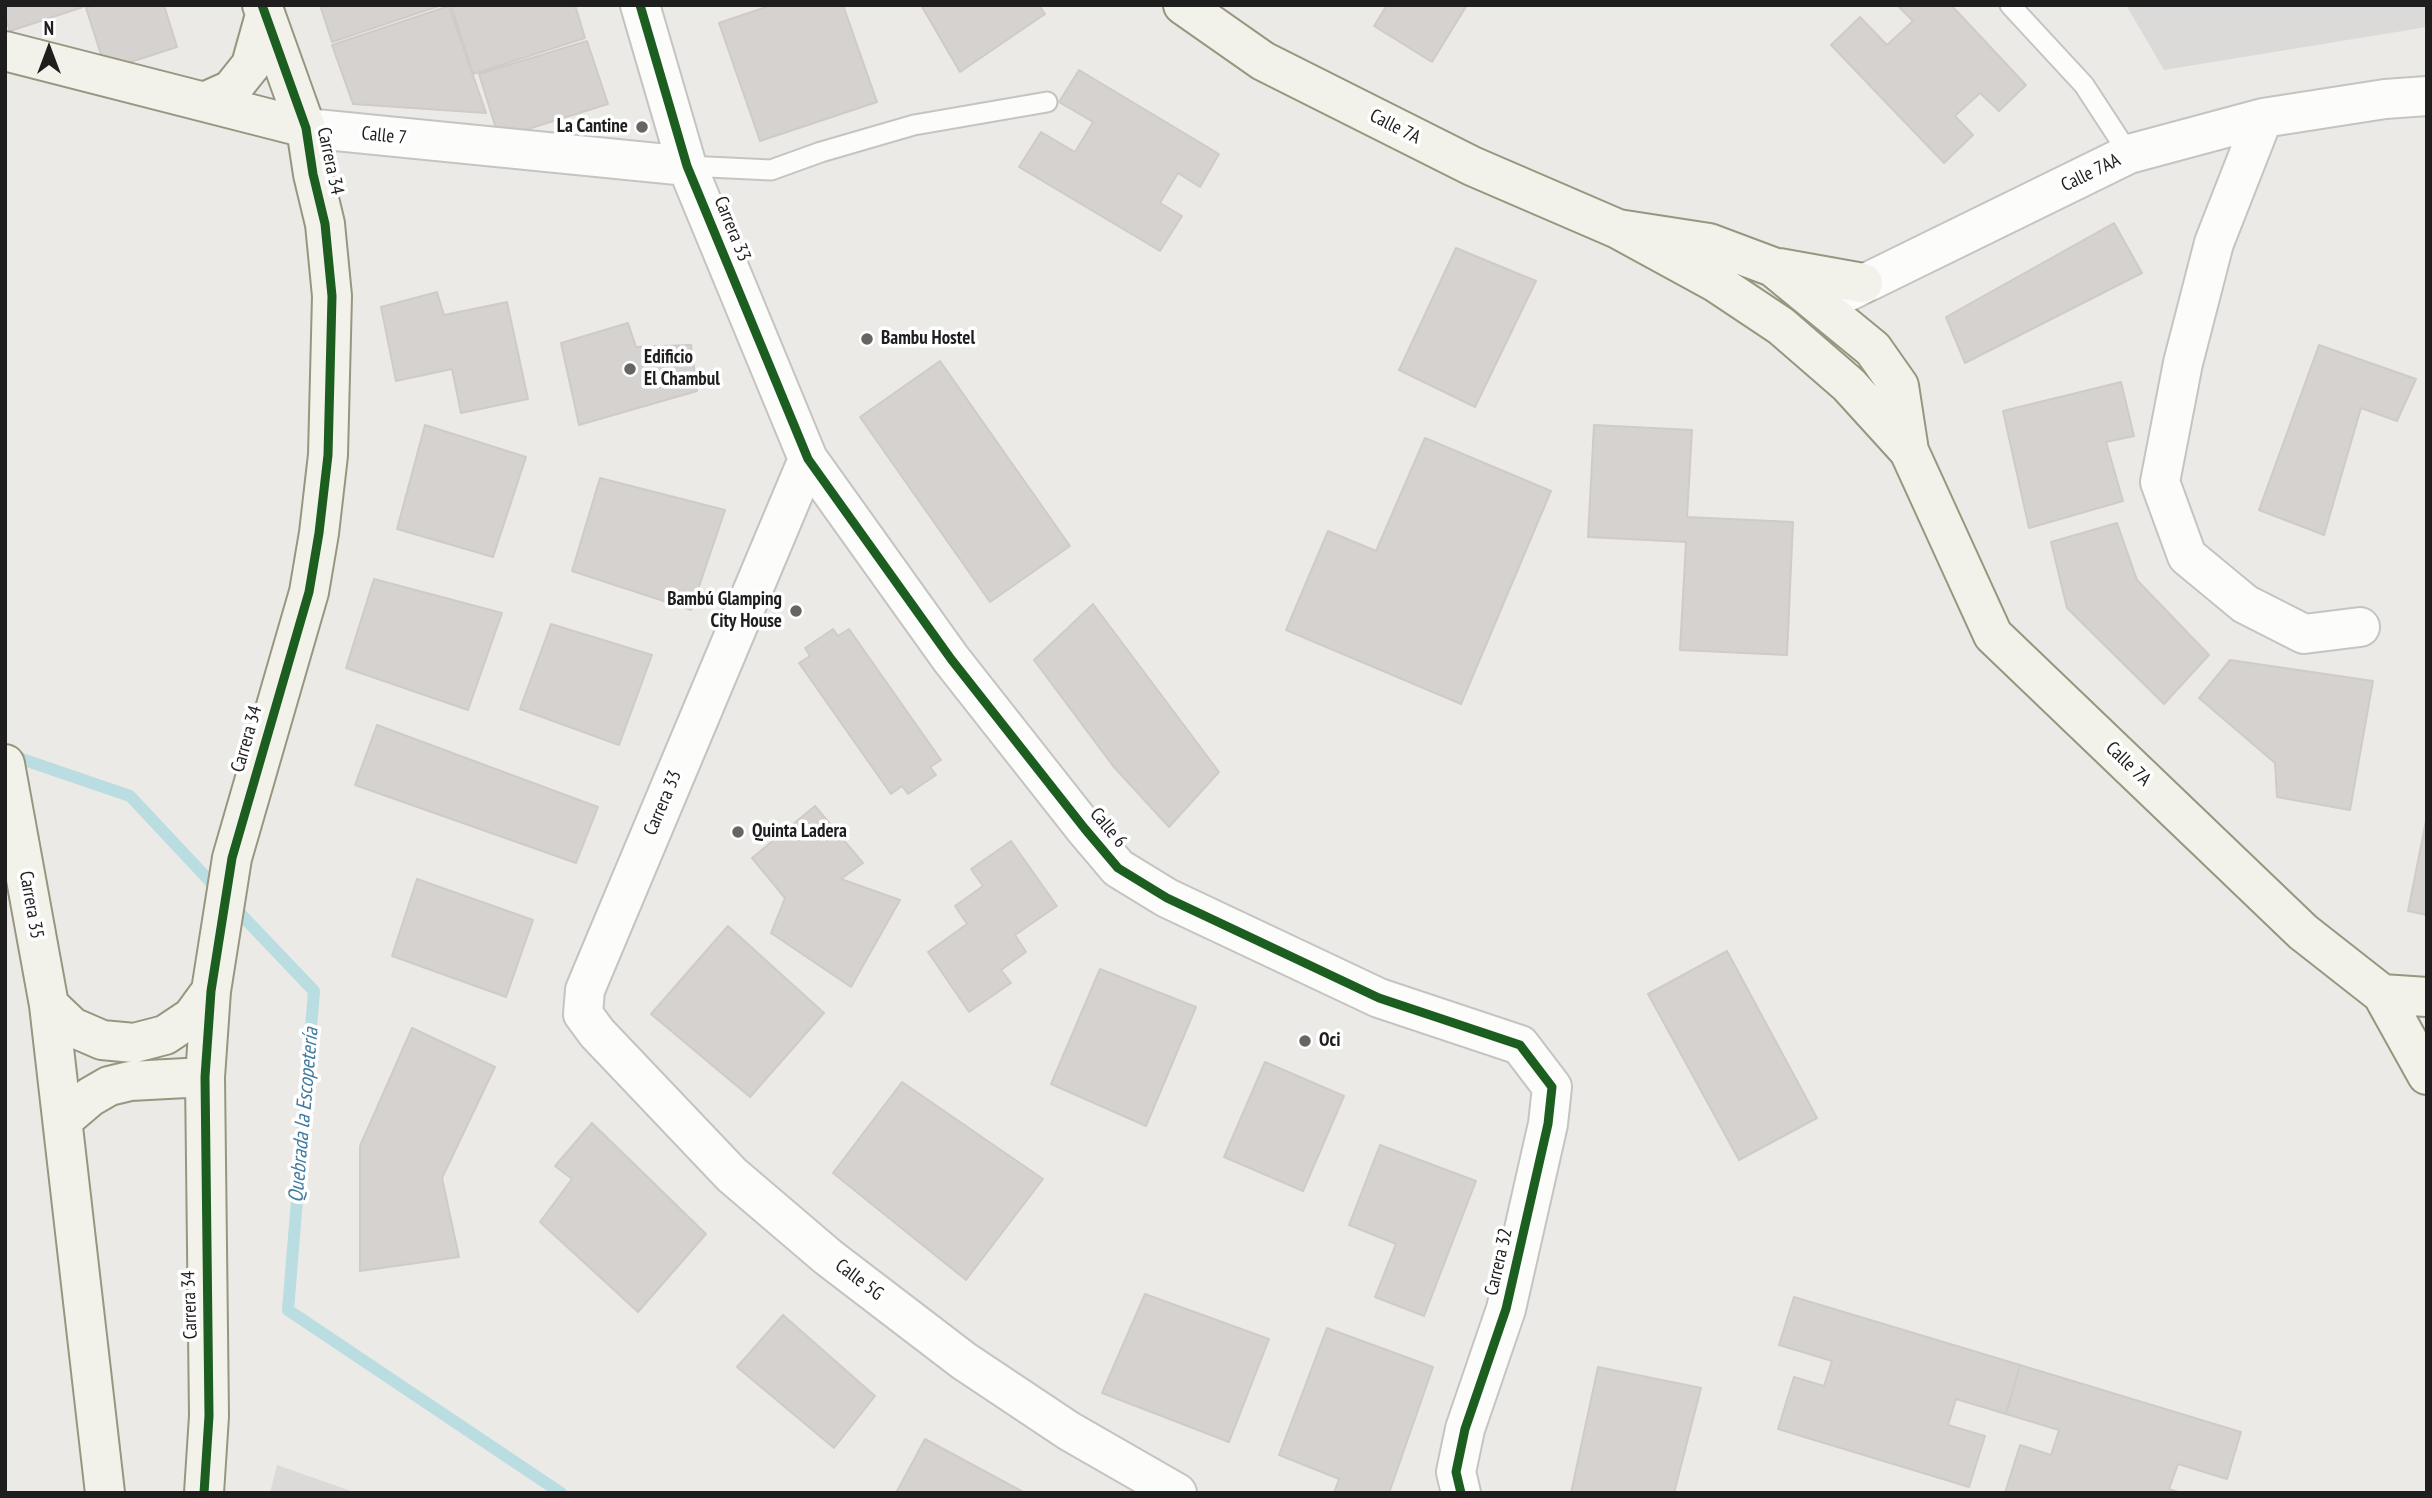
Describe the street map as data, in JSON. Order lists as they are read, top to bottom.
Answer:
{
  "streets": {
    "street": [
      "Calle 7A",
      "Calle 7",
      "Carrera 34",
      "Calle 7AA",
      "Carrera 33",
      "Calle 6",
      "Carrera 35",
      "Carrera 32",
      "Calle 5G"
    ]
  },
  "crossings": [
    ["Calle 7A", "Calle 7AA"],
    ["Calle 7", "Carrera 34"],
    ["Calle 7", "Carrera 33"],
    ["Carrera 33", "Calle 6"],
    ["Carrera 33", "Calle 5G"],
    ["Calle 6", "Carrera 32"]
  ],
  "water": ["Quebrada la Escopetería"],
  "places": [
    "La Cantine",
    "Bambu Hostel",
    "Edificio El Chambul",
    "Bambú Glamping City House",
    "Quinta Ladera",
    "Oci"
  ],
  "north": "top"
}
